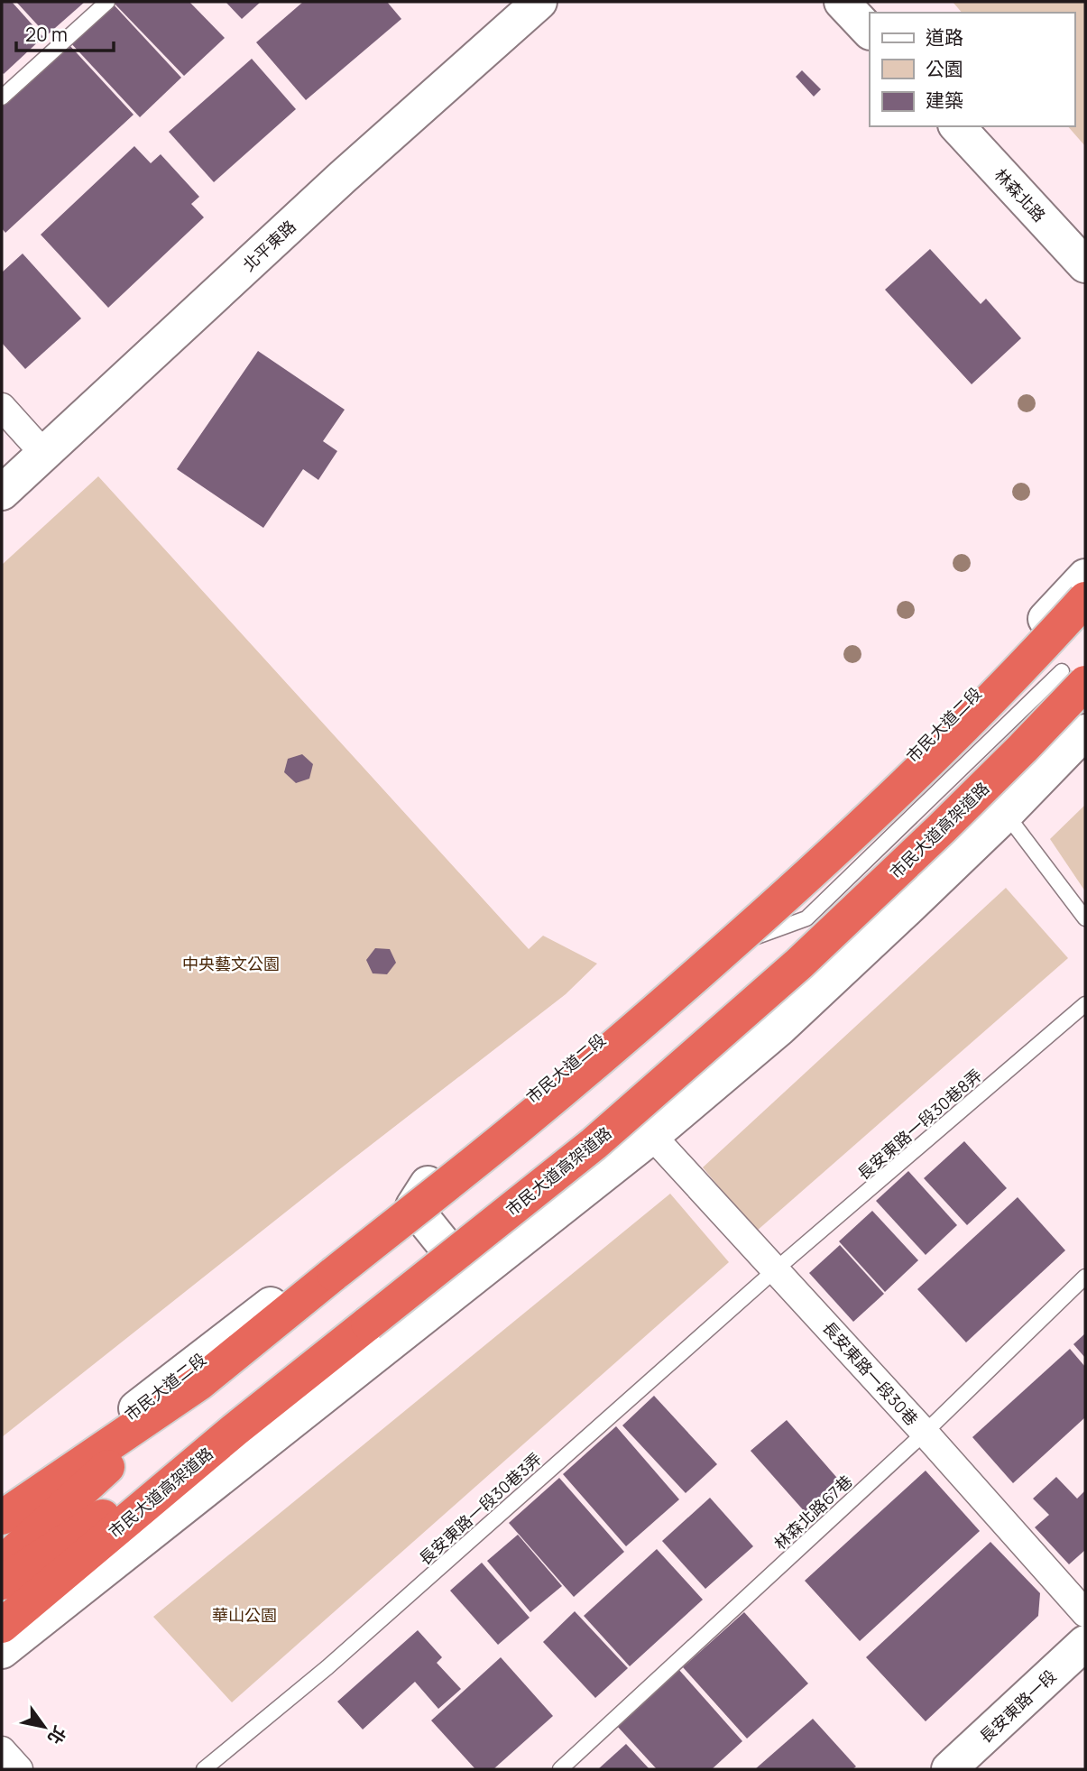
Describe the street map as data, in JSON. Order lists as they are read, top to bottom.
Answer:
{
  "streets": {
    "highway": ["市民大道高架道路"],
    "street": [
      "林森北路",
      "北平東路",
      "市民大道二段",
      "長安東路一段30巷",
      "長安東路一段"
    ],
    "lane": ["長安東路一段30巷8弄", "長安東路一段30巷3弄", "林森北路67巷"]
  },
  "crossings": [
    ["長安東路一段30巷8弄", "長安東路一段30巷"],
    ["長安東路一段30巷8弄", "長安東路一段30巷3弄"],
    ["長安東路一段30巷", "長安東路一段30巷3弄"],
    ["長安東路一段30巷", "林森北路67巷"]
  ],
  "parks": ["中央藝文公園", "華山公園"],
  "legend": ["道路", "公園", "建築"],
  "scale_bar": "20 m",
  "north": "bottom right"
}
